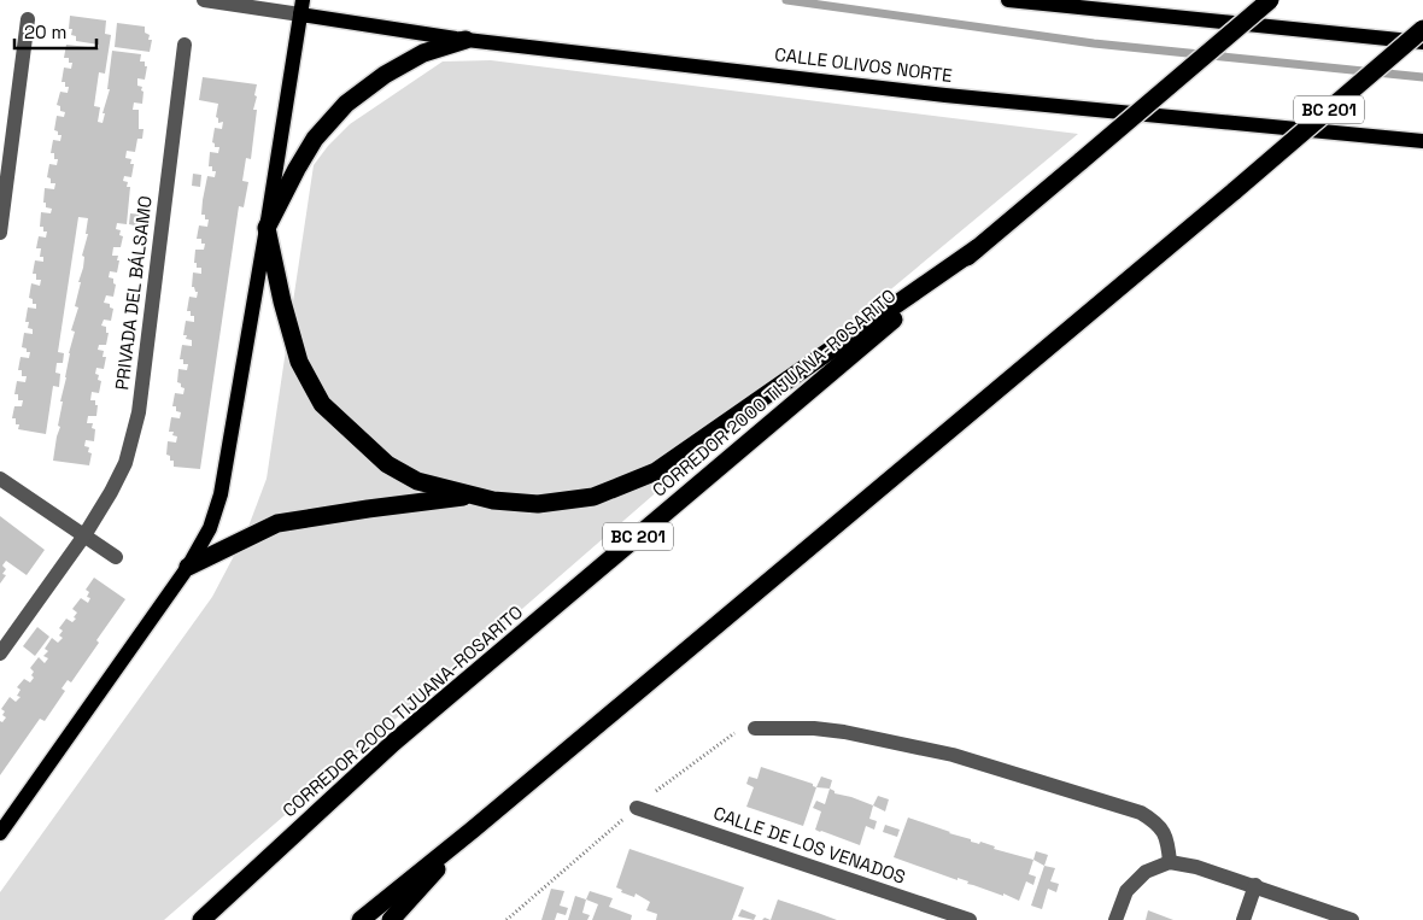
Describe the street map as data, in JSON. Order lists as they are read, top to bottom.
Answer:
{
  "streets": {
    "highway": ["BC 201", "CORREDOR 2000 TIJUANA-ROSARITO"],
    "main road": ["CALLE OLIVOS NORTE"],
    "street": ["PRIVADA DEL BÁLSAMO", "CALLE DE LOS VENADOS"]
  },
  "scale_bar": "20 m"
}
